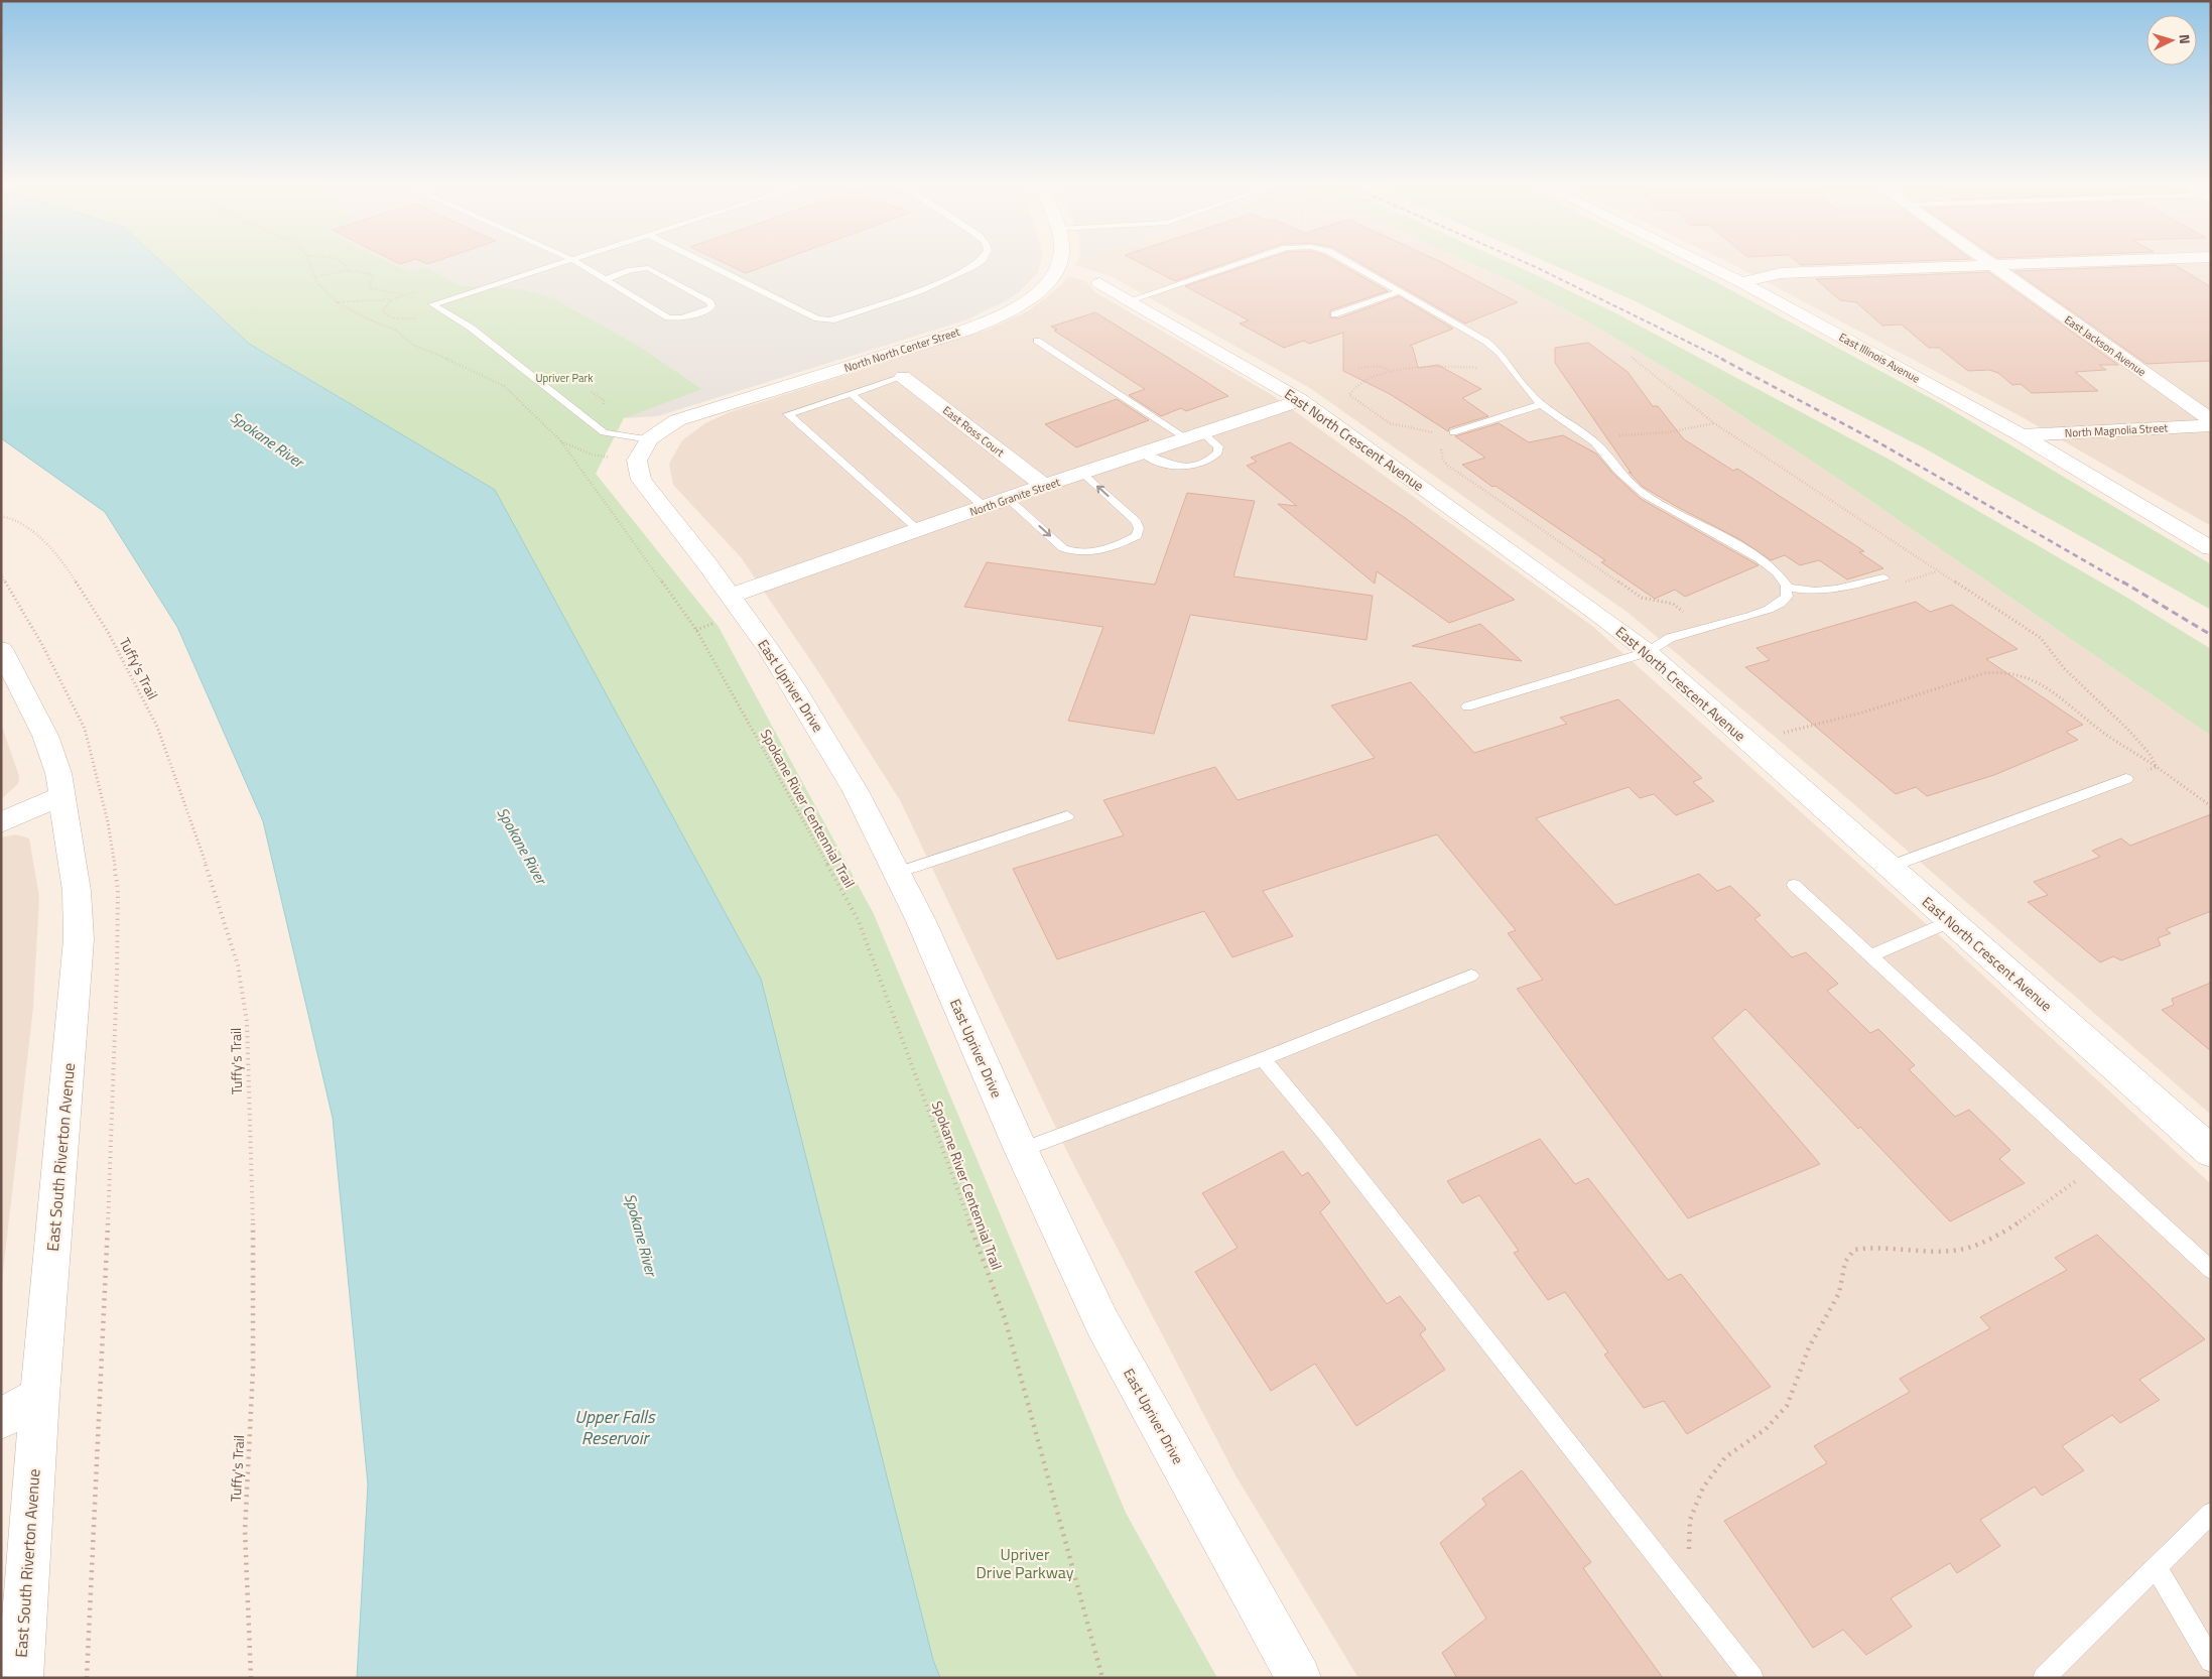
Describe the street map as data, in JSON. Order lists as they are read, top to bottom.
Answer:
{
  "streets": {
    "street": [
      "East Jackson Avenue",
      "North North Center Street",
      "East Illinois Avenue",
      "North Magnolia Street",
      "East Ross Court",
      "East North Crescent Avenue",
      "North Granite Street",
      "East Upriver Drive",
      "East South Riverton Avenue"
    ],
    "path": ["Tuffy's Trail", "Spokane River Centennial Trail"]
  },
  "crossings": [
    ["North North Center Street", "East Upriver Drive"],
    ["East Illinois Avenue", "North Magnolia Street"],
    ["East Ross Court", "North Granite Street"],
    ["East North Crescent Avenue", "North Granite Street"],
    ["North Granite Street", "East Upriver Drive"]
  ],
  "water": ["Spokane River", "Upper Falls Reservoir"],
  "parks": ["Upriver Park", "Upriver Drive Parkway"],
  "north": "right"
}
